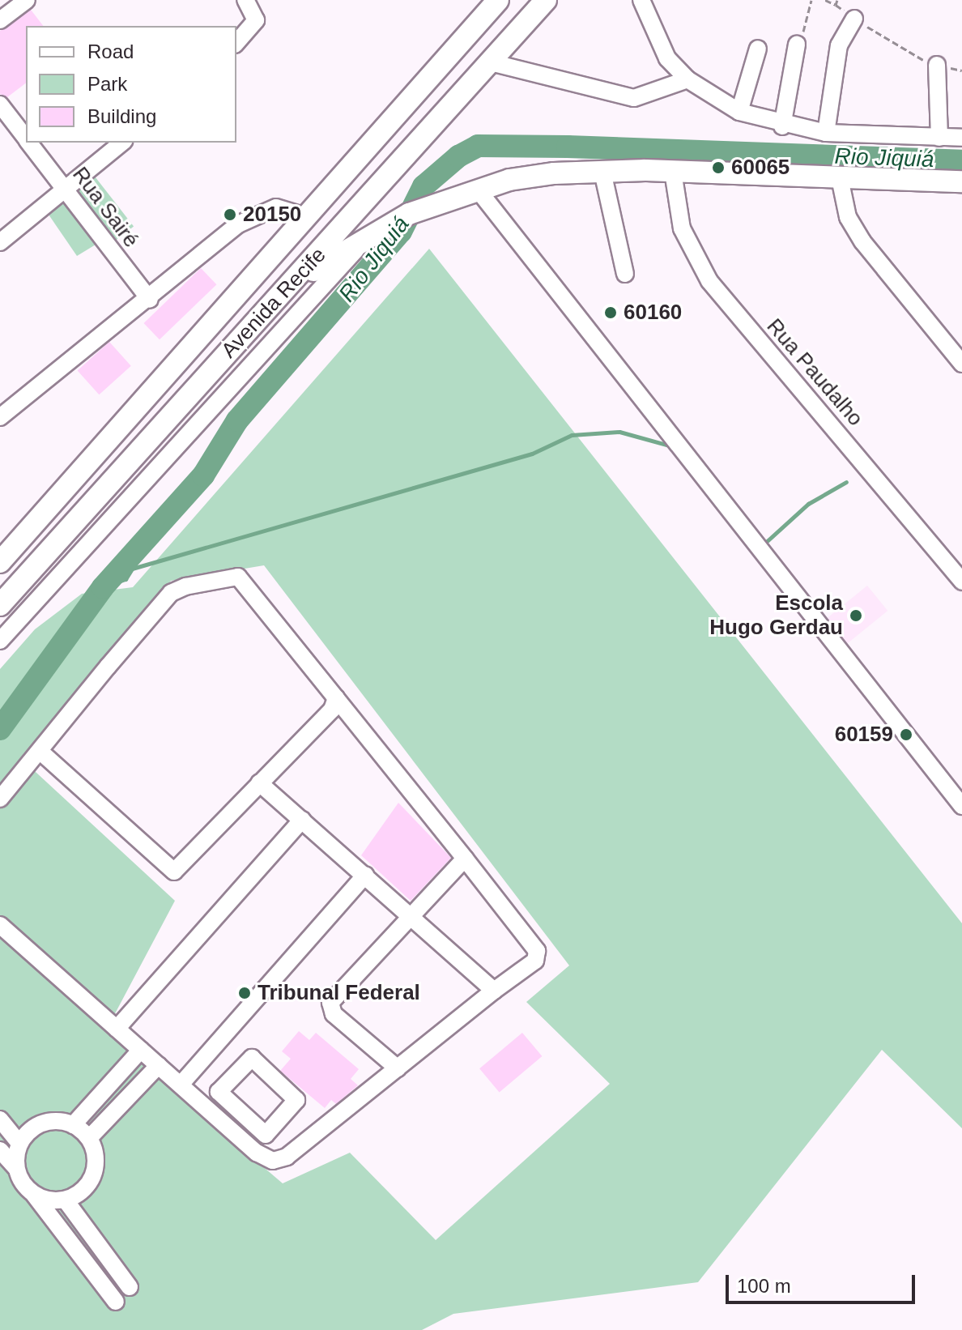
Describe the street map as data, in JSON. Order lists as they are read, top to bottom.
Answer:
{
  "streets": {
    "main road": ["Avenida Recife"],
    "street": ["Rua Sairé", "Rua Paudalho"]
  },
  "water": ["Rio Jiquiá"],
  "places": [
    "60065",
    "20150",
    "60160",
    "Escola Hugo Gerdau",
    "60159",
    "Tribunal Federal"
  ],
  "legend": ["Road", "Park", "Building"],
  "scale_bar": "100 m"
}
